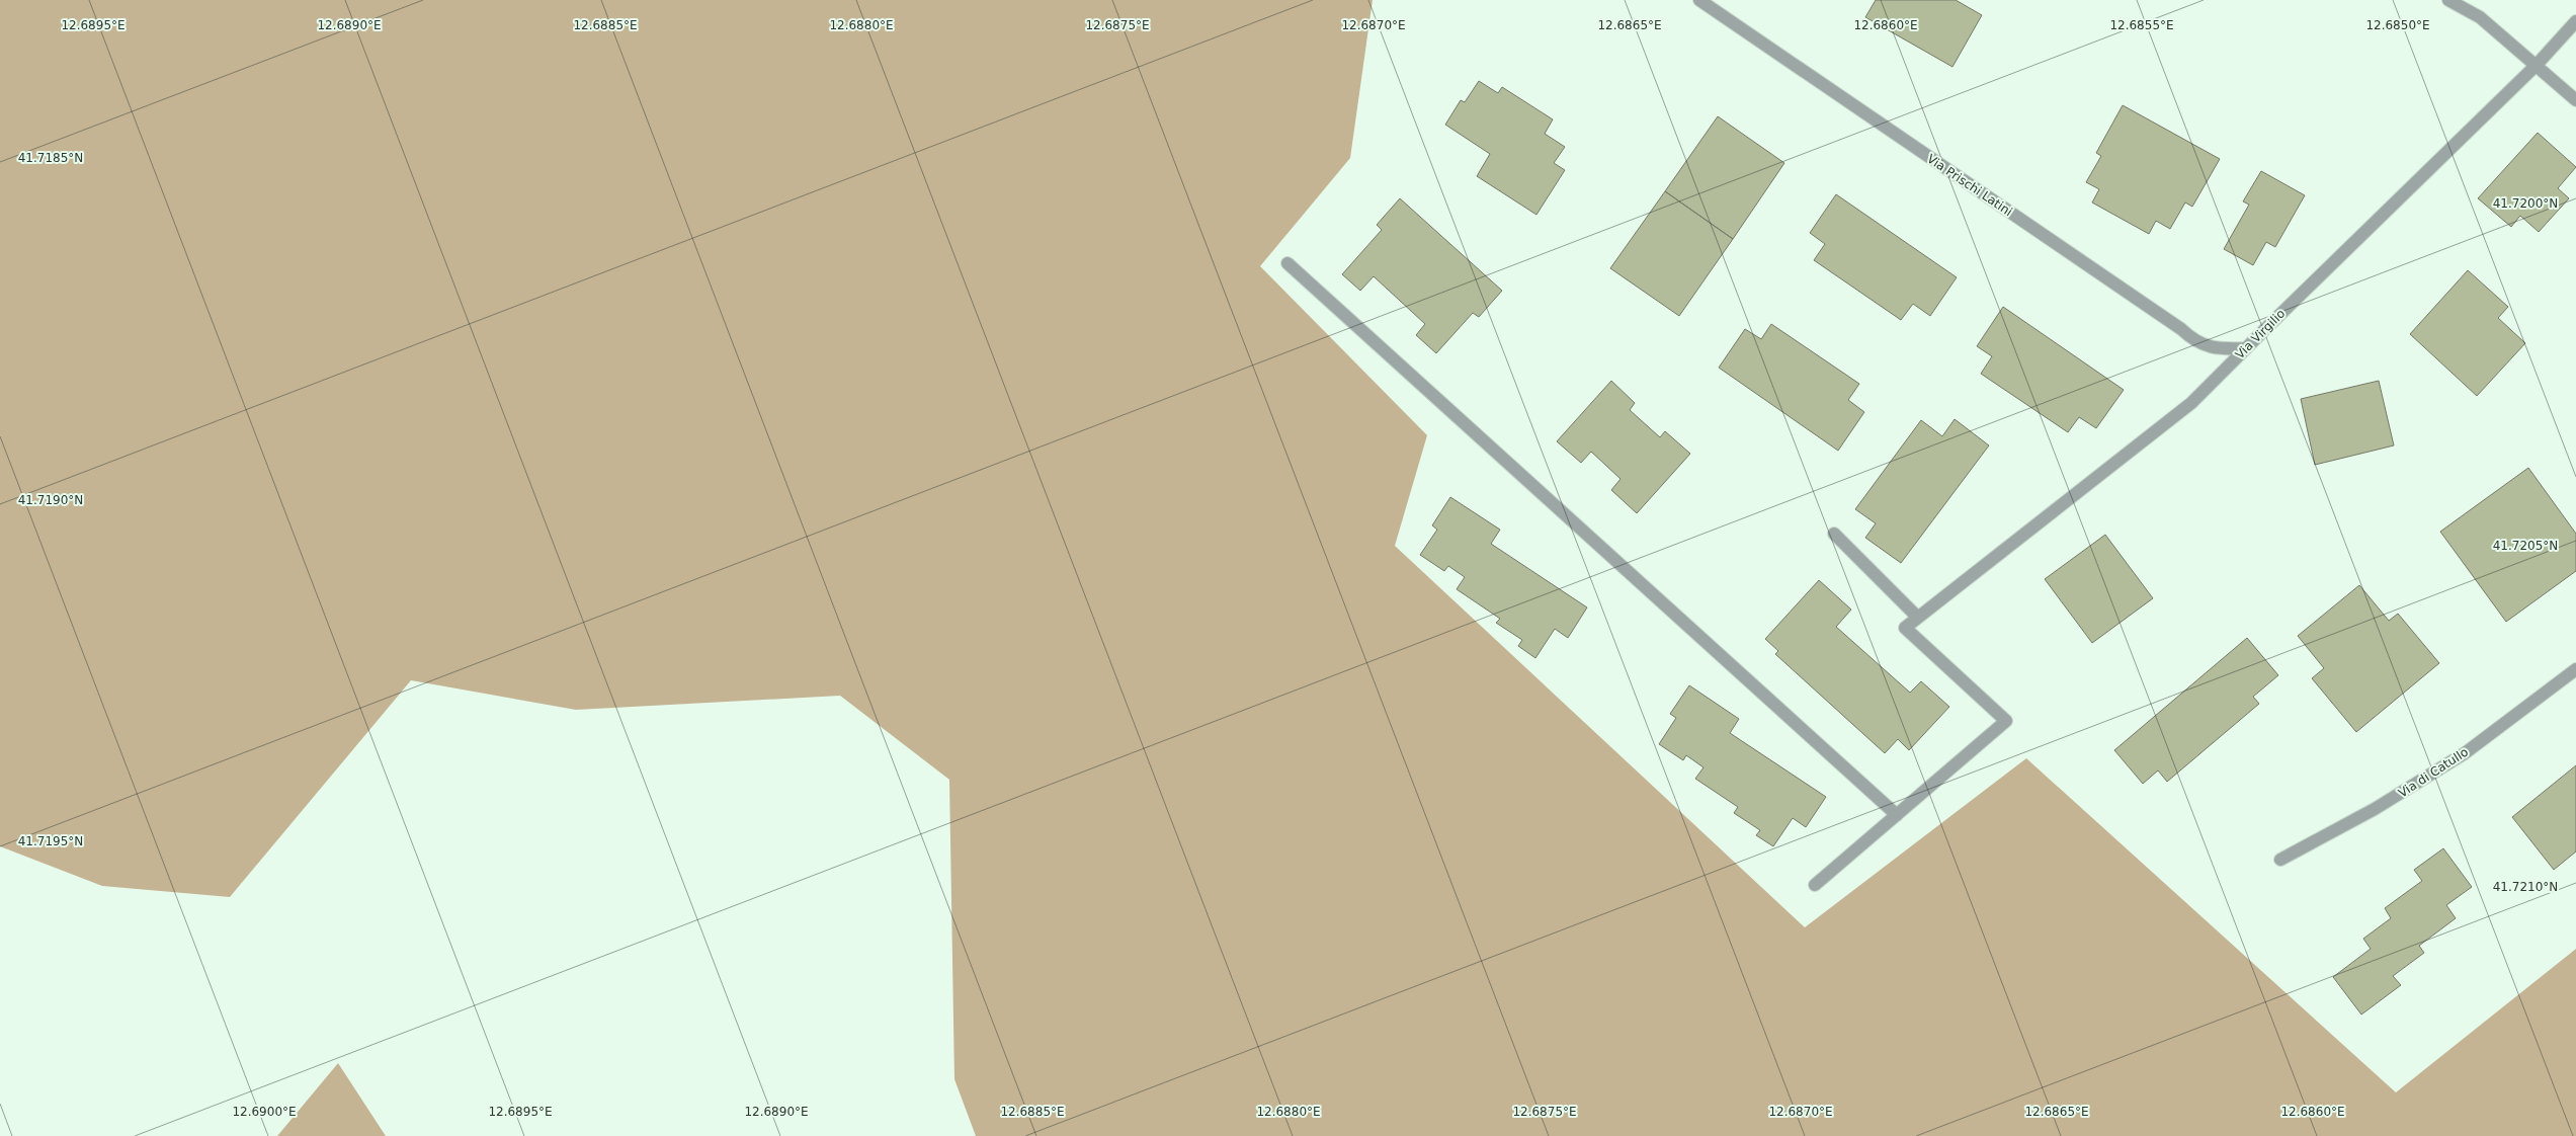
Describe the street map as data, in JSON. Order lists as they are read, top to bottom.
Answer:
{
  "streets": {
    "street": ["Via Prischi Latini", "Via Virgilio", "Via di Catullo"]
  },
  "crossings": [
    ["Via Prischi Latini", "Via Virgilio"]
  ],
  "coordinates": [
    "12.6895°E",
    "12.6890°E",
    "12.6885°E",
    "12.6880°E",
    "12.6875°E",
    "12.6870°E",
    "12.6865°E",
    "12.6860°E",
    "12.6855°E",
    "12.6850°E",
    "41.7185°N",
    "41.7200°N",
    "41.7190°N",
    "41.7205°N",
    "41.7195°N",
    "41.7210°N",
    "12.6900°E"
  ]
}
